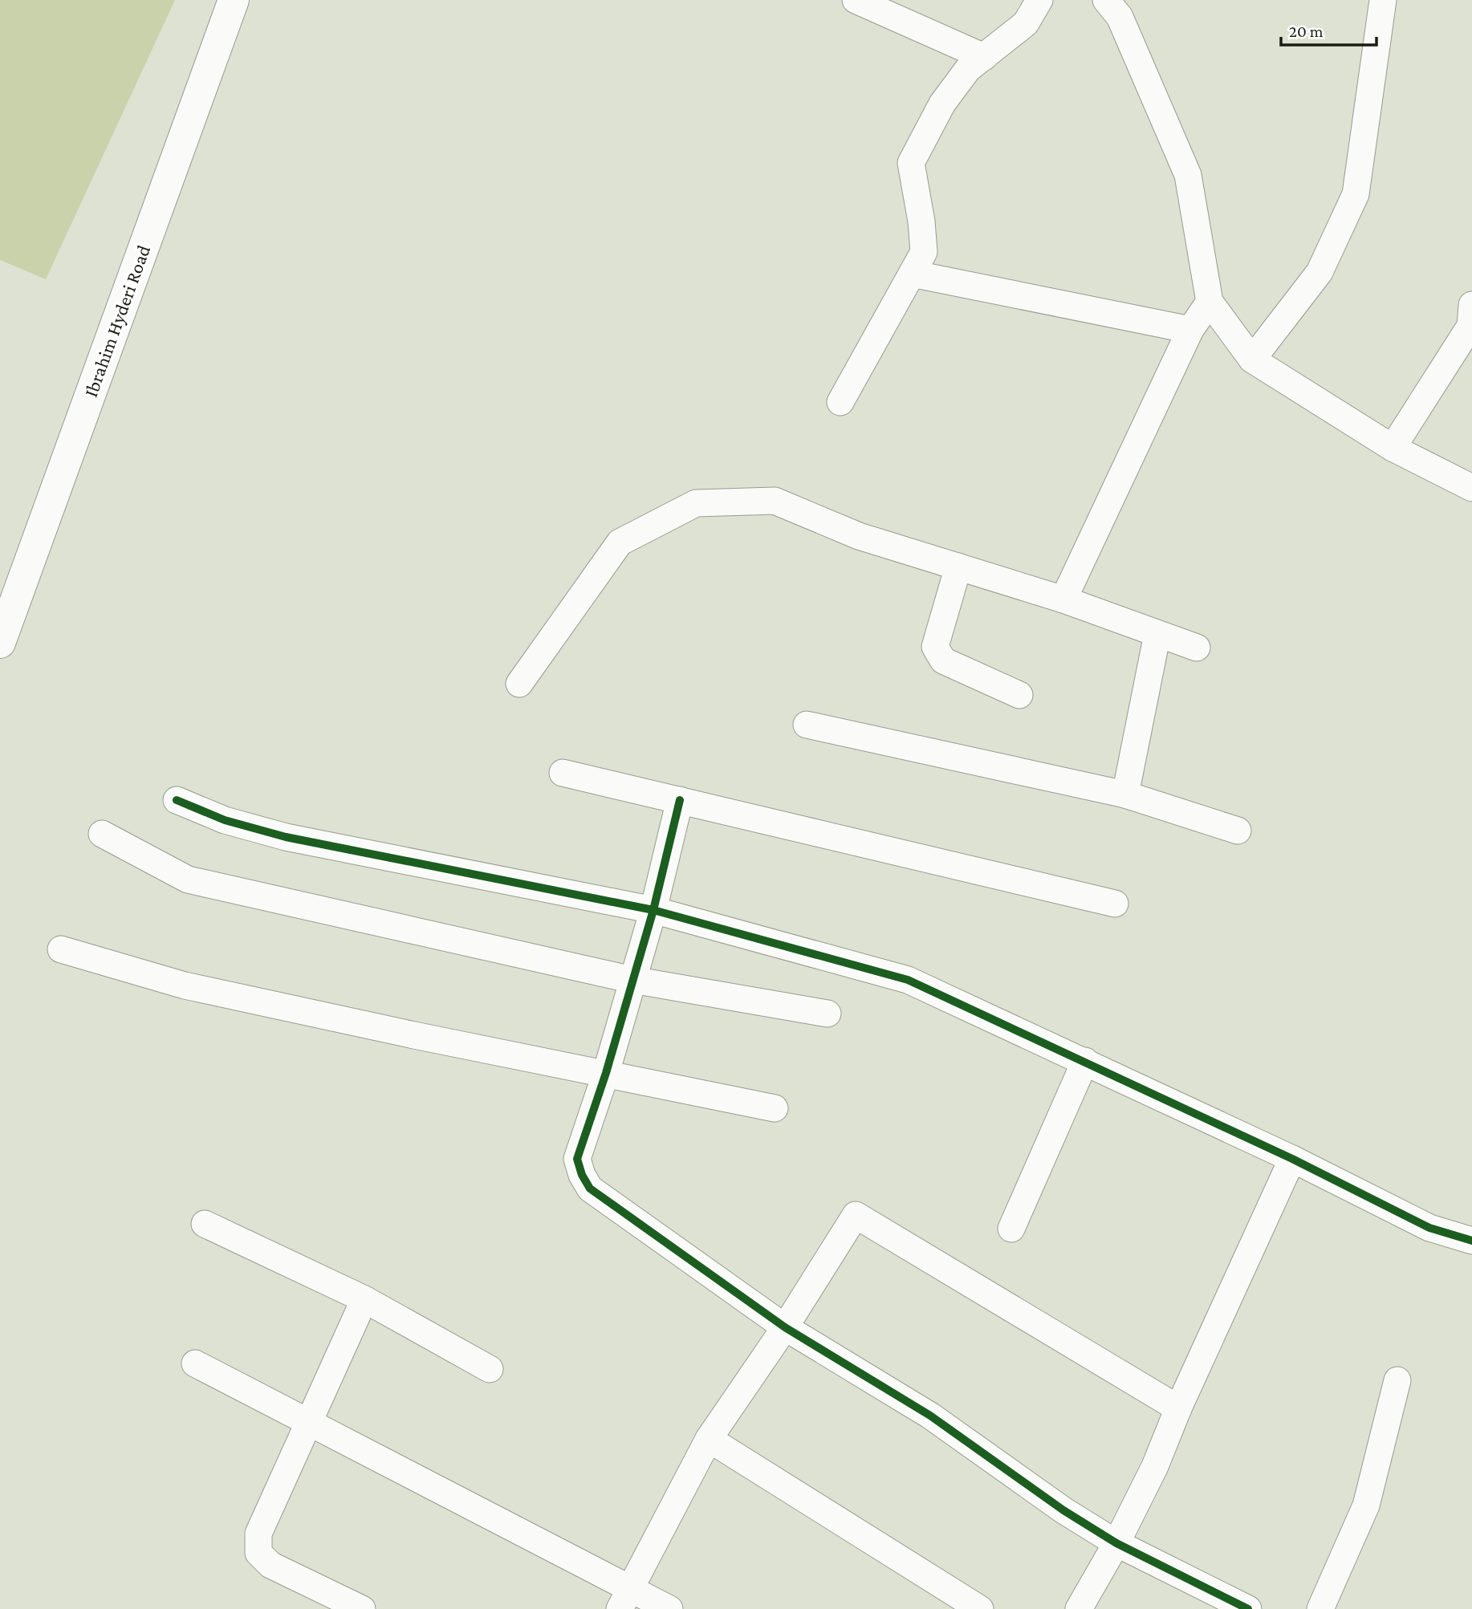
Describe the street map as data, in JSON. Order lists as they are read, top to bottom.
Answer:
{
  "streets": {
    "main road": ["Ibrahim Hyderi Road"]
  },
  "scale_bar": "20 m"
}
